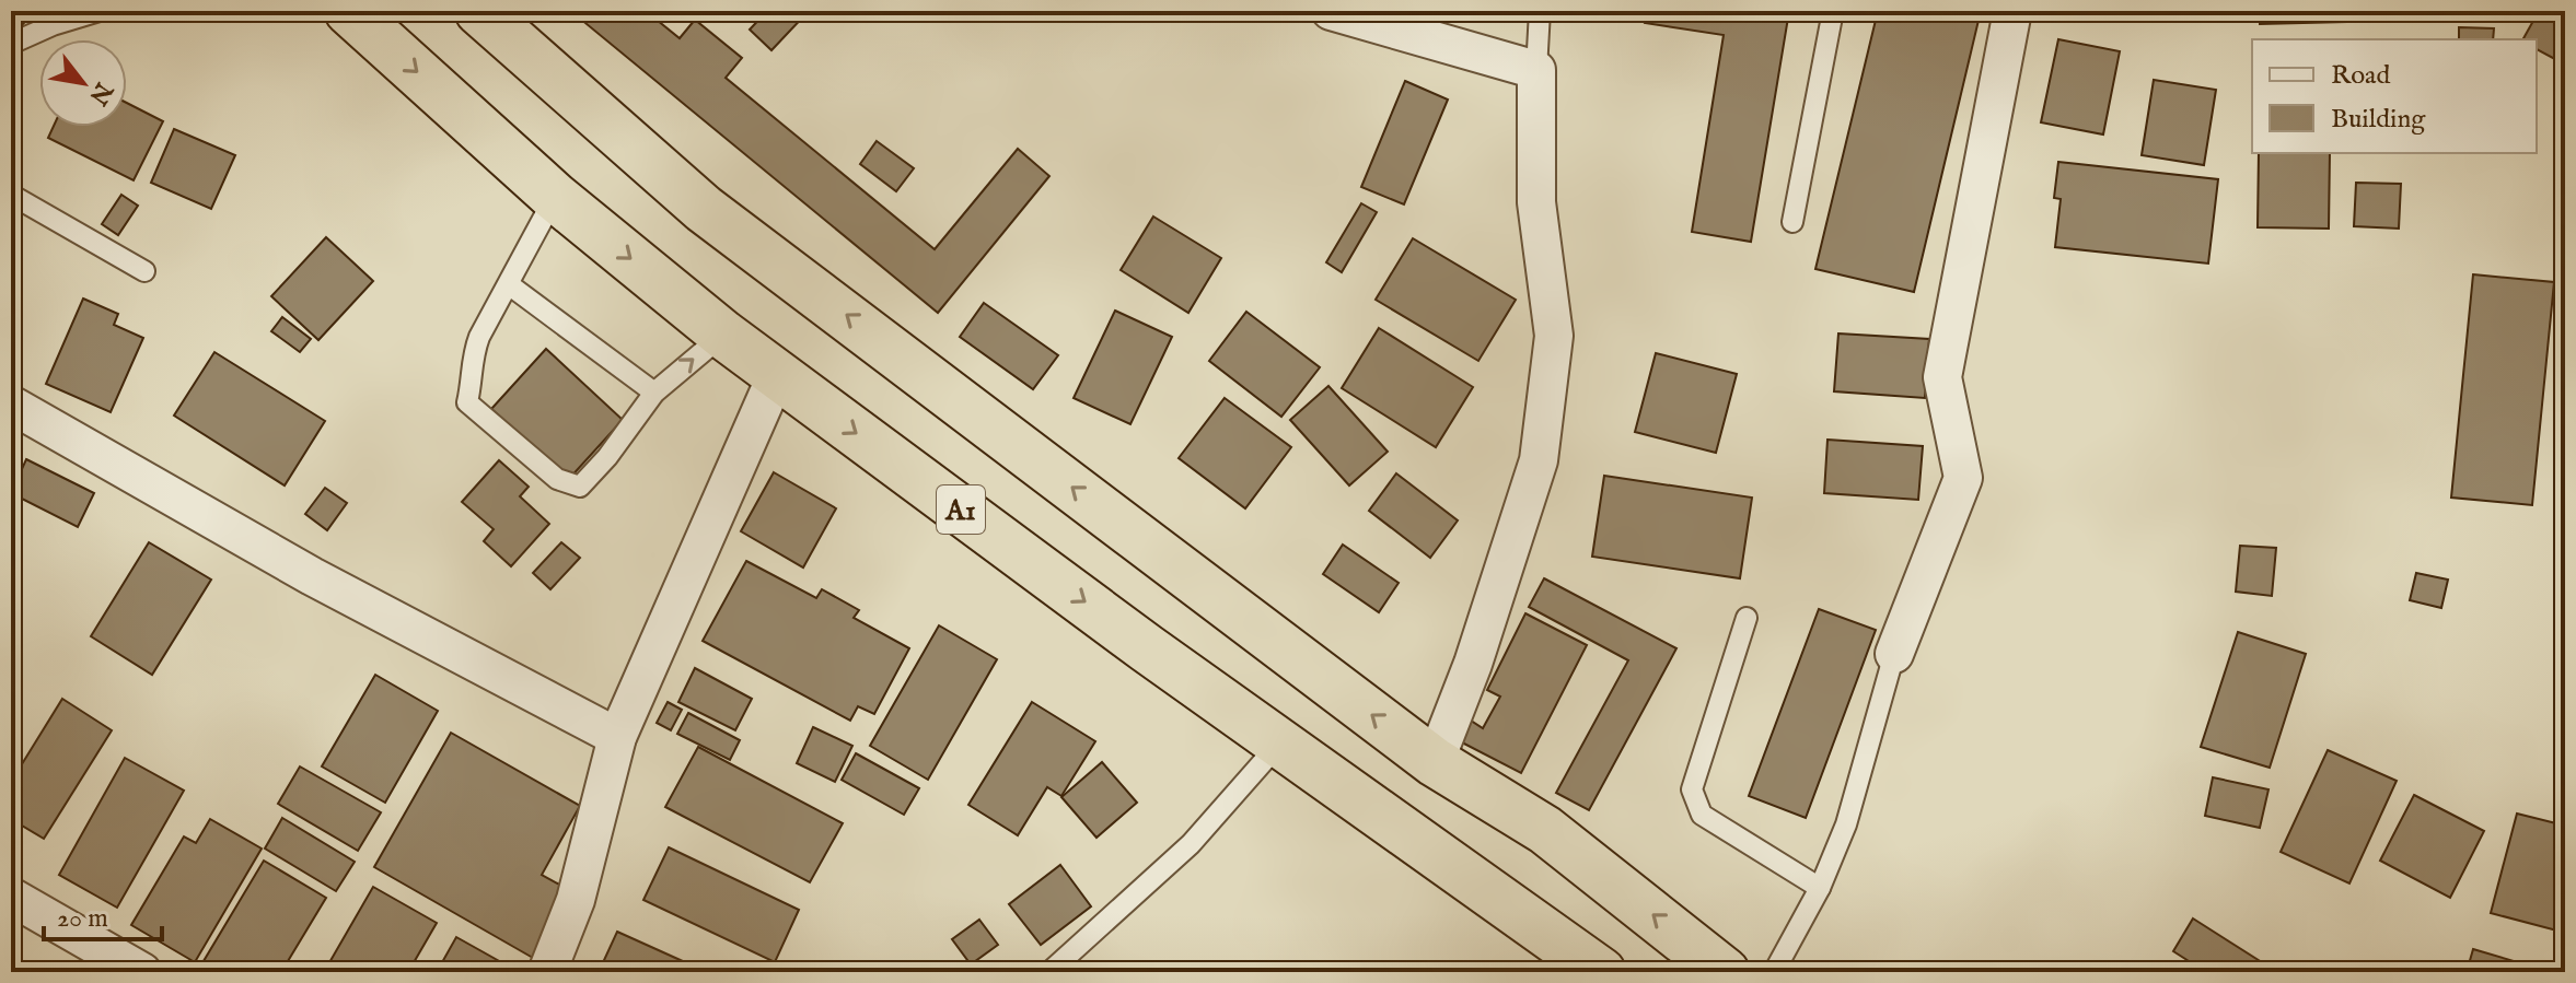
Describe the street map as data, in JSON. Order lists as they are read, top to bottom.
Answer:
{
  "streets": {
    "highway": ["A1"]
  },
  "legend": ["Road", "Building"],
  "scale_bar": "20 m",
  "north": "bottom right"
}
